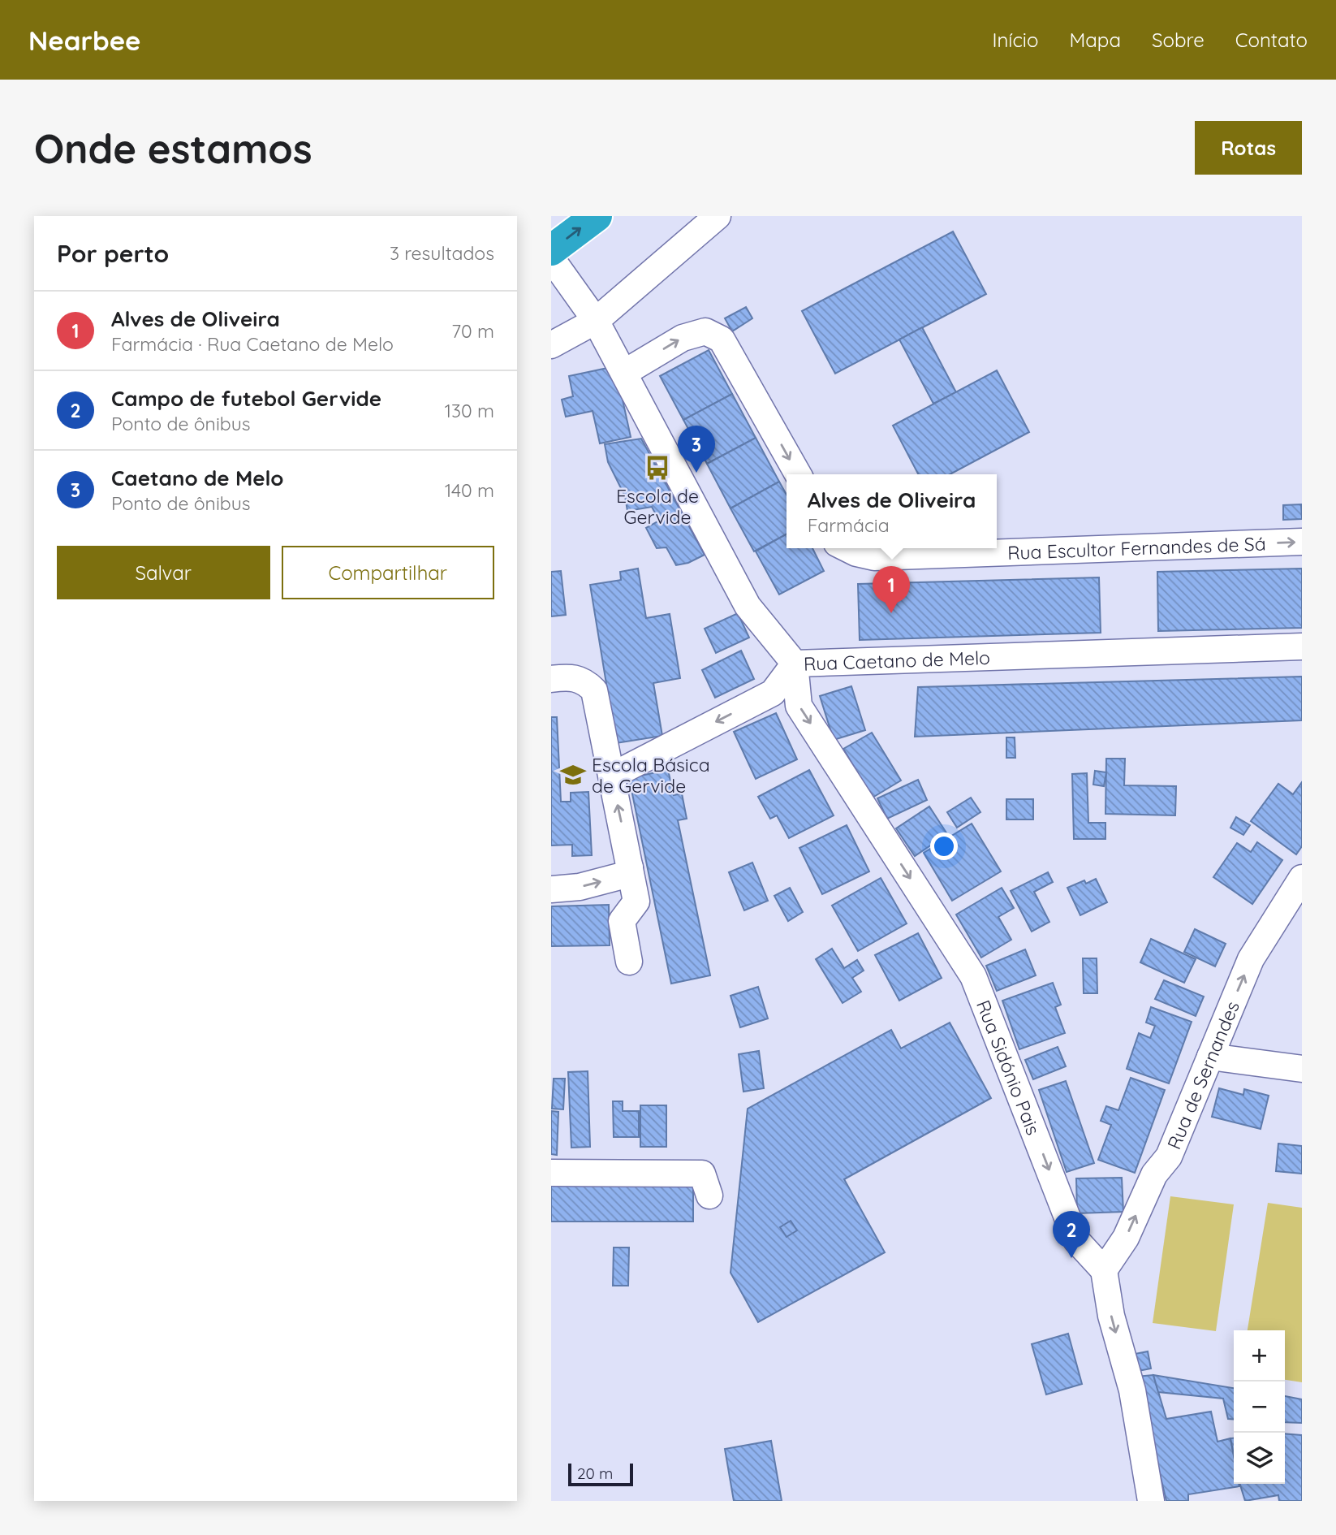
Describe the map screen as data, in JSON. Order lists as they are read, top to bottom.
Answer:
{
  "streets": {
    "street": [
      "Rua Escultor Fernandes de Sá",
      "Rua Caetano de Melo",
      "Rua Sidónio Pais",
      "Rua de Sernandes"
    ]
  },
  "crossings": [
    ["Rua Caetano de Melo", "Rua Sidónio Pais"],
    ["Rua Sidónio Pais", "Rua de Sernandes"]
  ],
  "one_way": ["Rua Escultor Fernandes de Sá", "Rua Sidónio Pais", "Rua de Sernandes"],
  "places": {
    "bus stop": ["Escola de Gervide"],
    "school or university": ["Escola Básica de Gervide"]
  },
  "scale_bar": "20 m",
  "page": {
    "header": "Nearbee",
    "nav": [
      "Início",
      "Mapa",
      "Sobre",
      "Contato"
    ],
    "buttons": [
      "Rotas",
      ["Salvar", "Compartilhar"]
    ],
    "title": "Onde estamos",
    "heading": ["Por perto", "3 resultados"],
    "list": [
      {
        "mark": "1",
        "name": "Alves de Oliveira",
        "note": "Farmácia · Rua Caetano de Melo",
        "value": "70 m"
      },
      {
        "mark": "2",
        "name": "Campo de futebol Gervide",
        "note": "Ponto de ônibus",
        "value": "130 m"
      },
      {
        "mark": "3",
        "name": "Caetano de Melo",
        "note": "Ponto de ônibus",
        "value": "140 m"
      }
    ],
    "pins": ["3", "1", "2"],
    "popup": ["Alves de Oliveira", "Farmácia"],
    "map_buttons": ["+", "−"],
    "scale": "20 m"
  }
}
